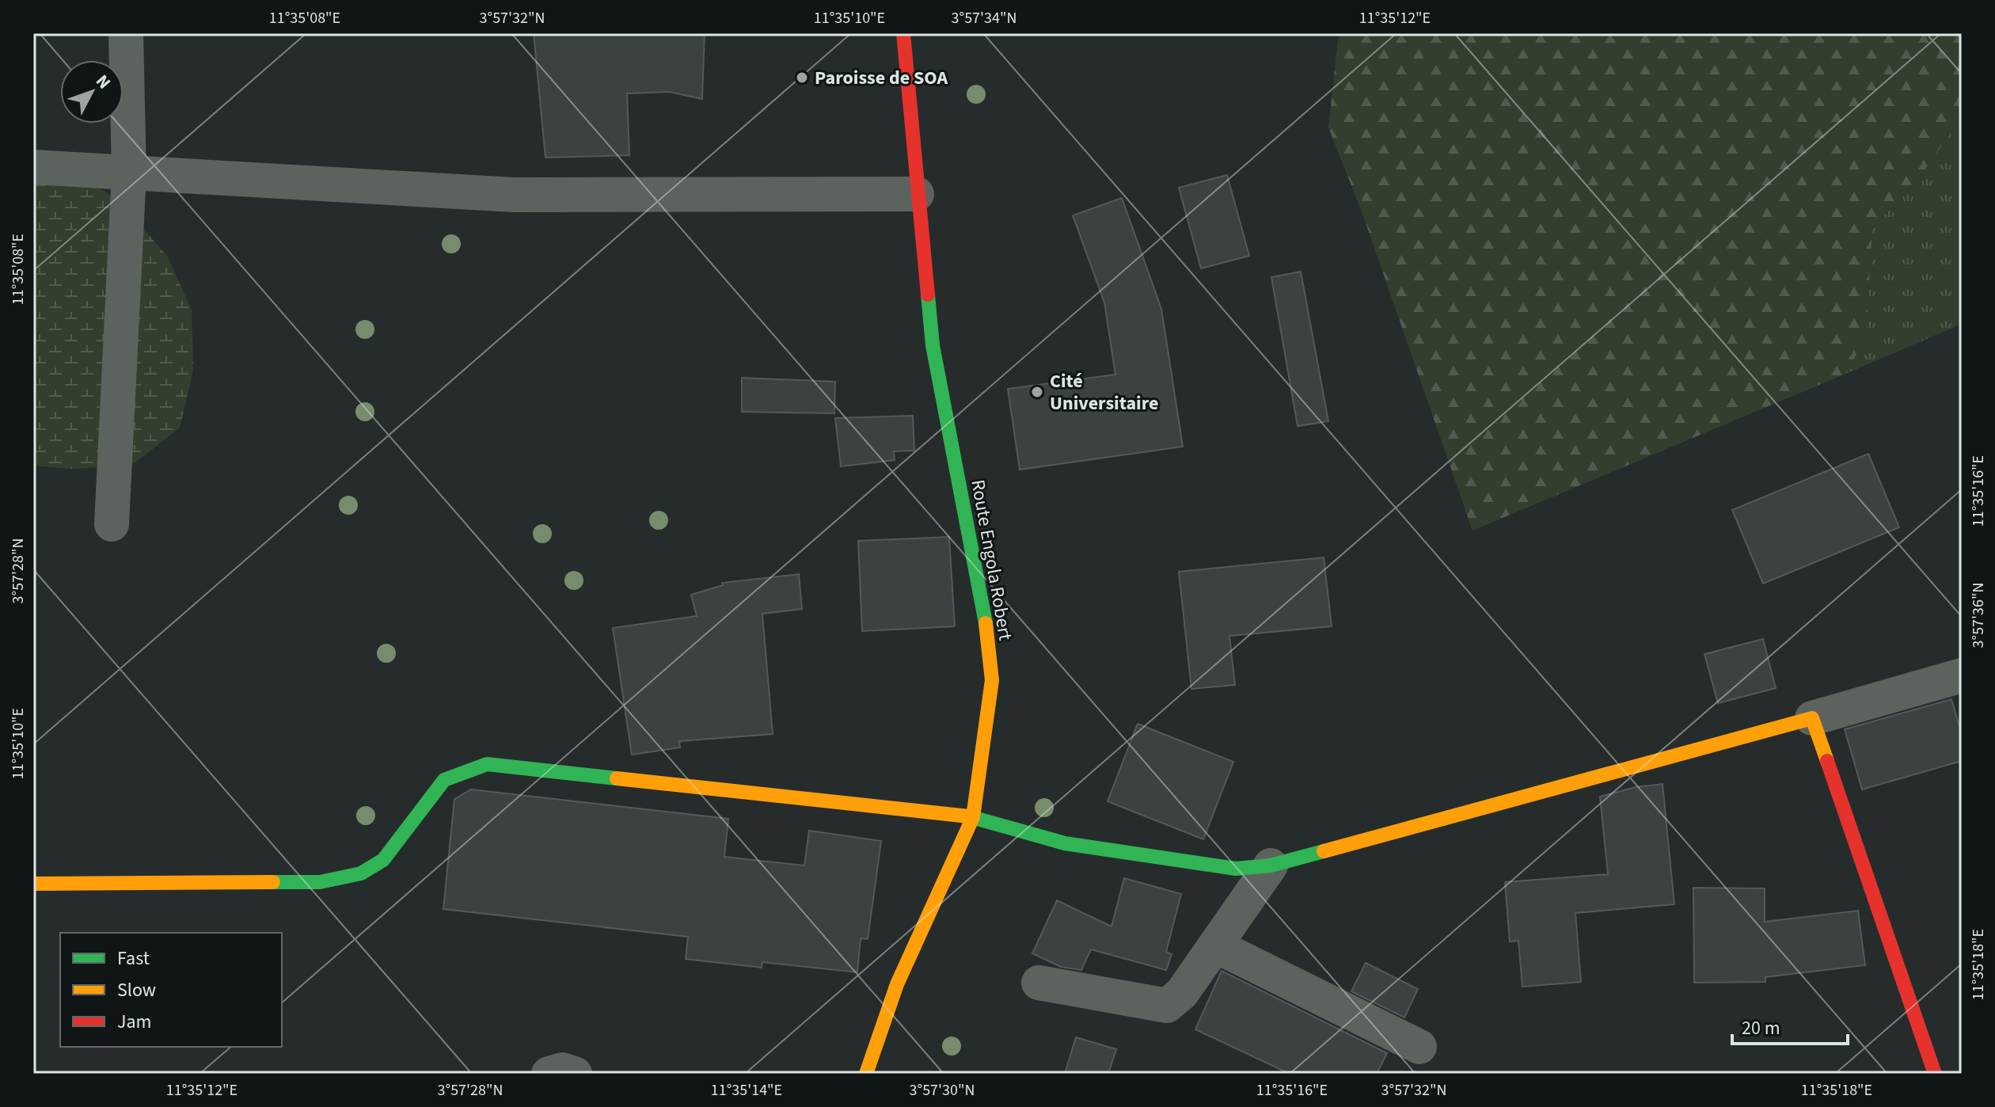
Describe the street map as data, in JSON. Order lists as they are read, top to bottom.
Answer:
{
  "streets": {
    "street": ["Route Engola Robert"]
  },
  "places": ["Paroisse de SOA", "Cité Universitaire"],
  "legend": ["Fast", "Slow", "Jam"],
  "scale_bar": "20 m",
  "north": "top right",
  "coordinates": [
    "11°35'08\"E",
    "3°57'32\"N",
    "11°35'10\"E",
    "3°57'34\"N",
    "11°35'12\"E",
    "11°35'16\"E",
    "3°57'28\"N",
    "3°57'36\"N",
    "11°35'18\"E",
    "11°35'14\"E",
    "3°57'30\"N"
  ]
}
